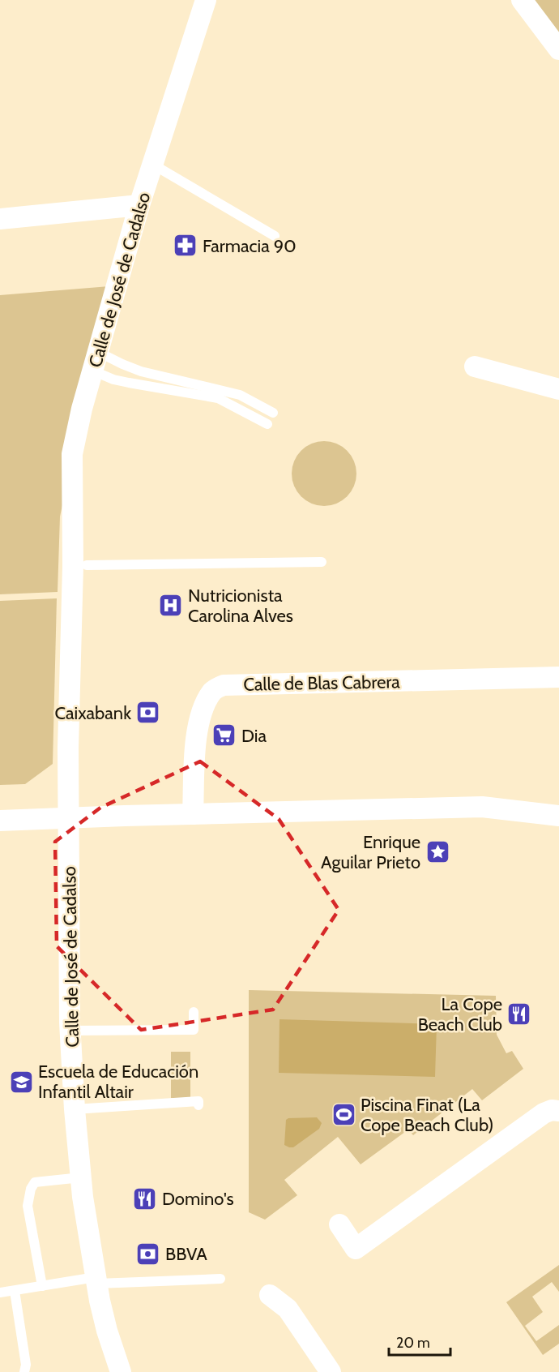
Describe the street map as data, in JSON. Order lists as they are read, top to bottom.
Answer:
{
  "streets": {
    "street": ["Calle de José de Cadalso", "Calle de Blas Cabrera"]
  },
  "places": {
    "pharmacy": ["Farmacia 90"],
    "hospital": ["Nutricionista Carolina Alves"],
    "bank": ["Caixabank", "BBVA"],
    "supermarket": ["Dia"],
    "place": ["Enrique Aguilar Prieto"],
    "restaurant": ["La Cope Beach Club", "Domino's"],
    "school or university": ["Escuela de Educación Infantil Altair"],
    "sports": ["Piscina Finat (La Cope Beach Club)"]
  },
  "scale_bar": "20 m"
}
